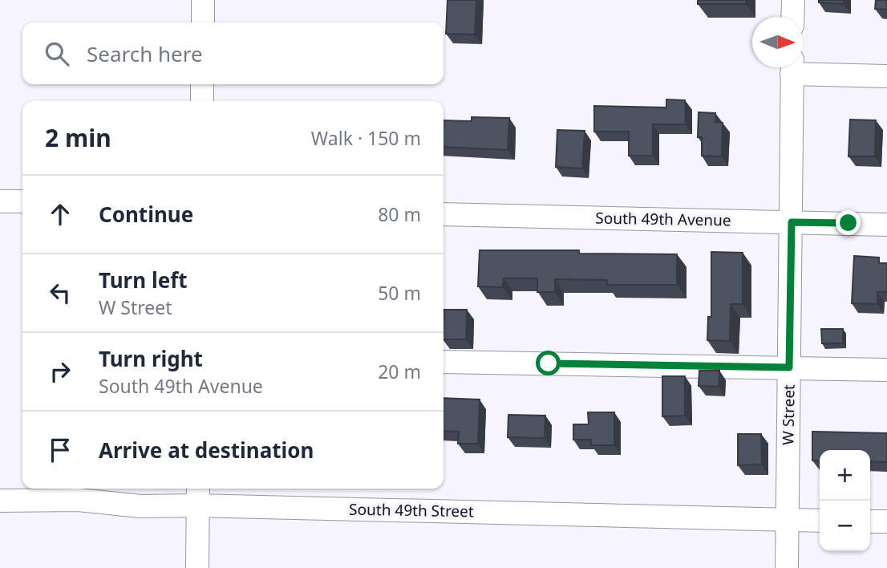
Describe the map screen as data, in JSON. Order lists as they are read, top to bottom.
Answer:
{
  "streets": {
    "street": ["South 49th Avenue", "W Street", "South 49th Street"]
  },
  "crossings": [
    ["South 49th Avenue", "W Street"],
    ["W Street", "South 49th Street"]
  ],
  "north": "right",
  "page": {
    "search": "Search here",
    "heading": ["2 min", "Walk · 150 m"],
    "list": [
      ["Continue", "80 m"],
      ["Turn left", "W Street", "50 m"],
      ["Turn right", "South 49th Avenue", "20 m"],
      "Arrive at destination"
    ],
    "map_buttons": ["+", "−"]
  }
}
